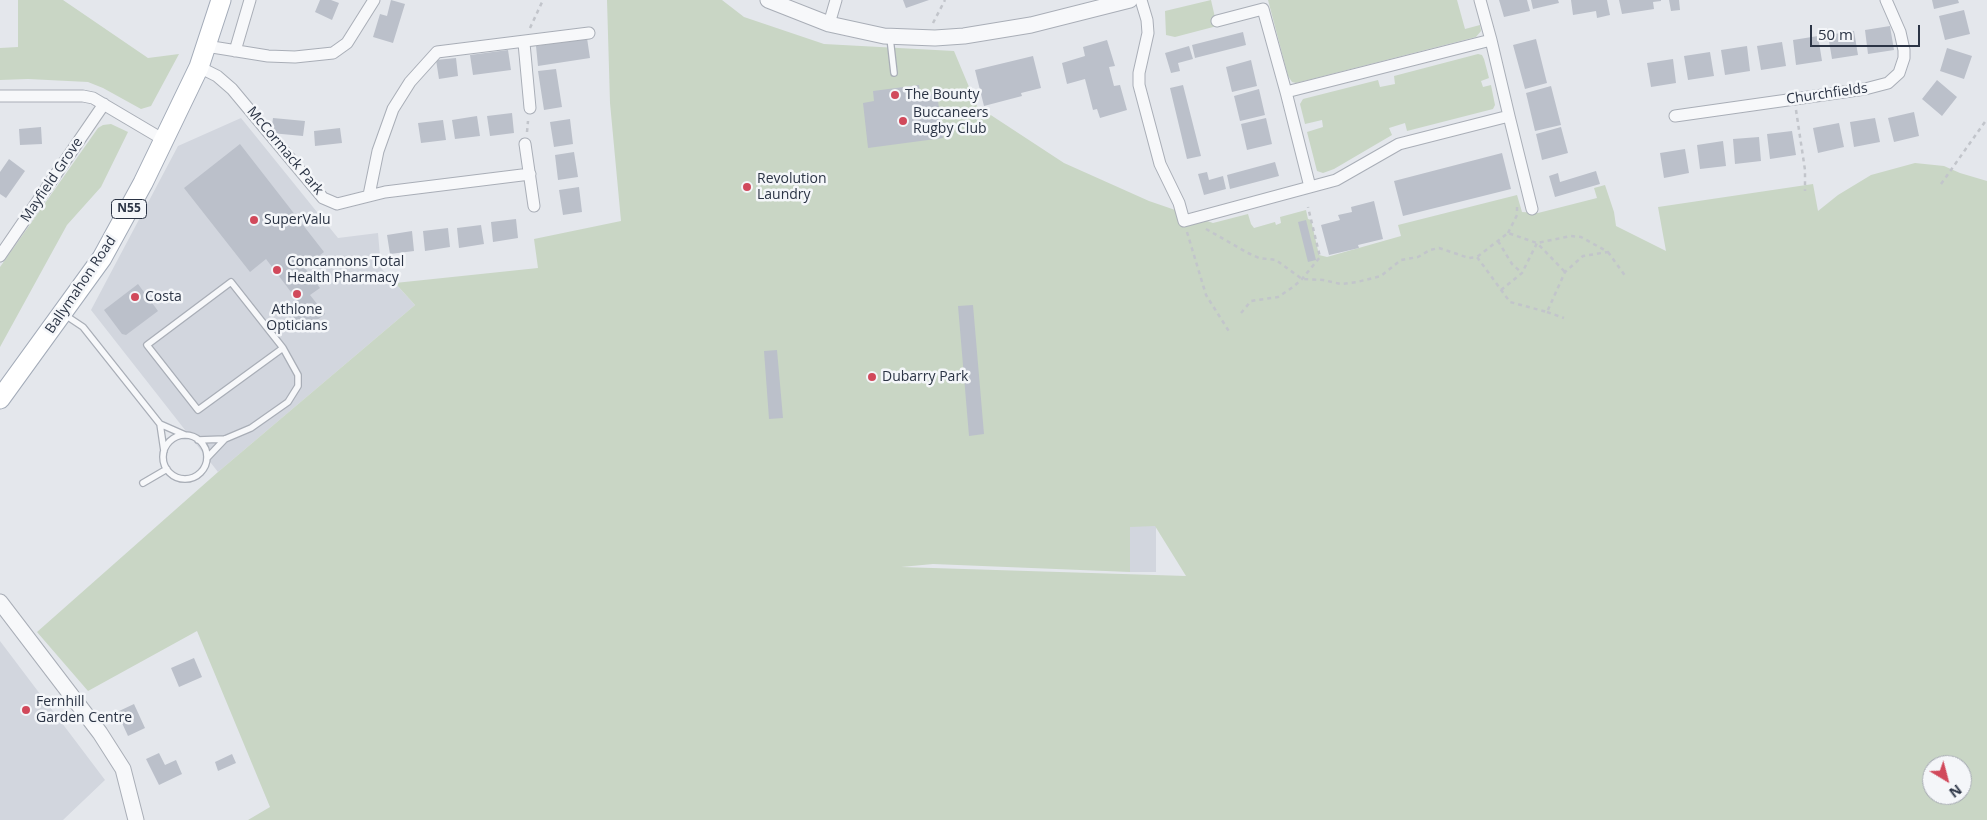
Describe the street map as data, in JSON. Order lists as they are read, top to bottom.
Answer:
{
  "streets": {
    "main road": ["N55", "Ballymahon Road"],
    "street": ["Churchfields", "McCormack Park", "Mayfield Grove"]
  },
  "crossings": [
    ["McCormack Park", "Ballymahon Road"]
  ],
  "places": [
    "The Bounty",
    "Buccaneers Rugby Club",
    "Revolution Laundry",
    "SuperValu",
    "Concannons Total Health Pharmacy",
    "Athlone Opticians",
    "Costa",
    "Dubarry Park",
    "Fernhill Garden Centre"
  ],
  "scale_bar": "50 m",
  "north": "bottom right"
}
